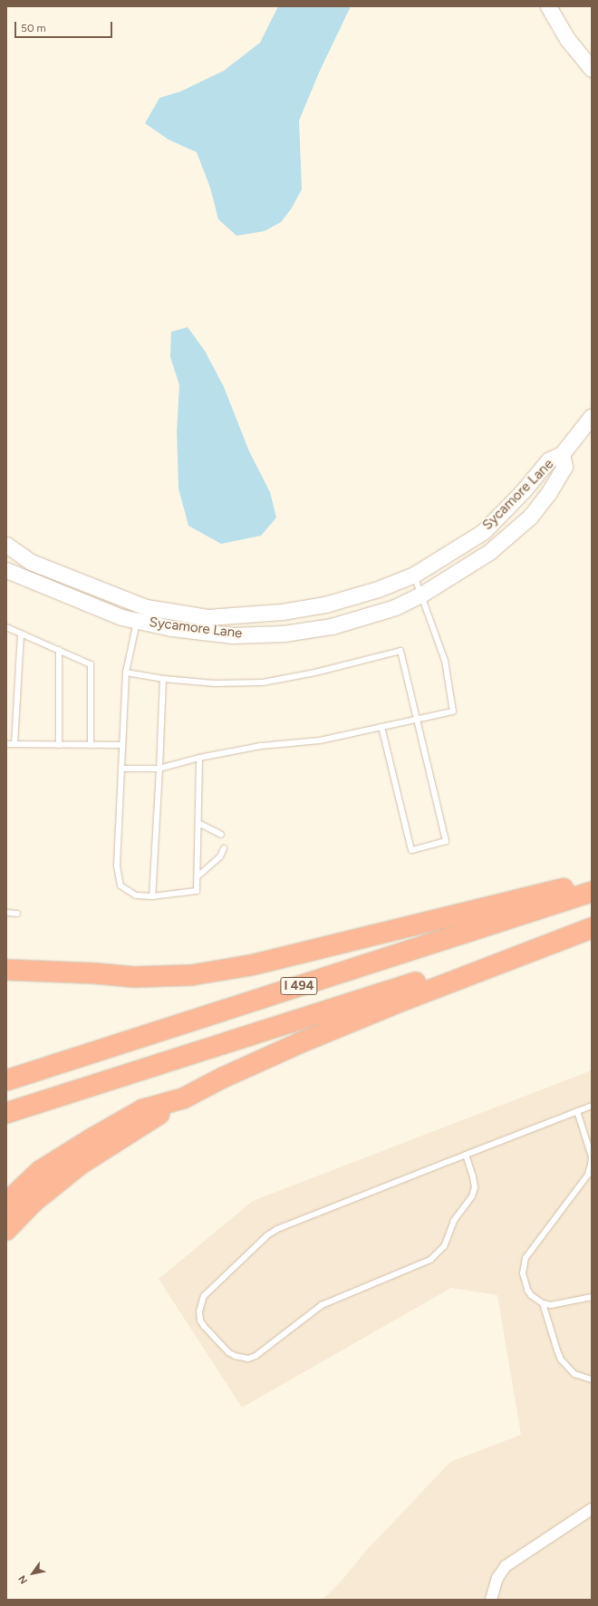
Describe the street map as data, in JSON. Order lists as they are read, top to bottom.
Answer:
{
  "streets": {
    "highway": ["I 494"],
    "street": ["Sycamore Lane"]
  },
  "scale_bar": "50 m",
  "north": "bottom left"
}
